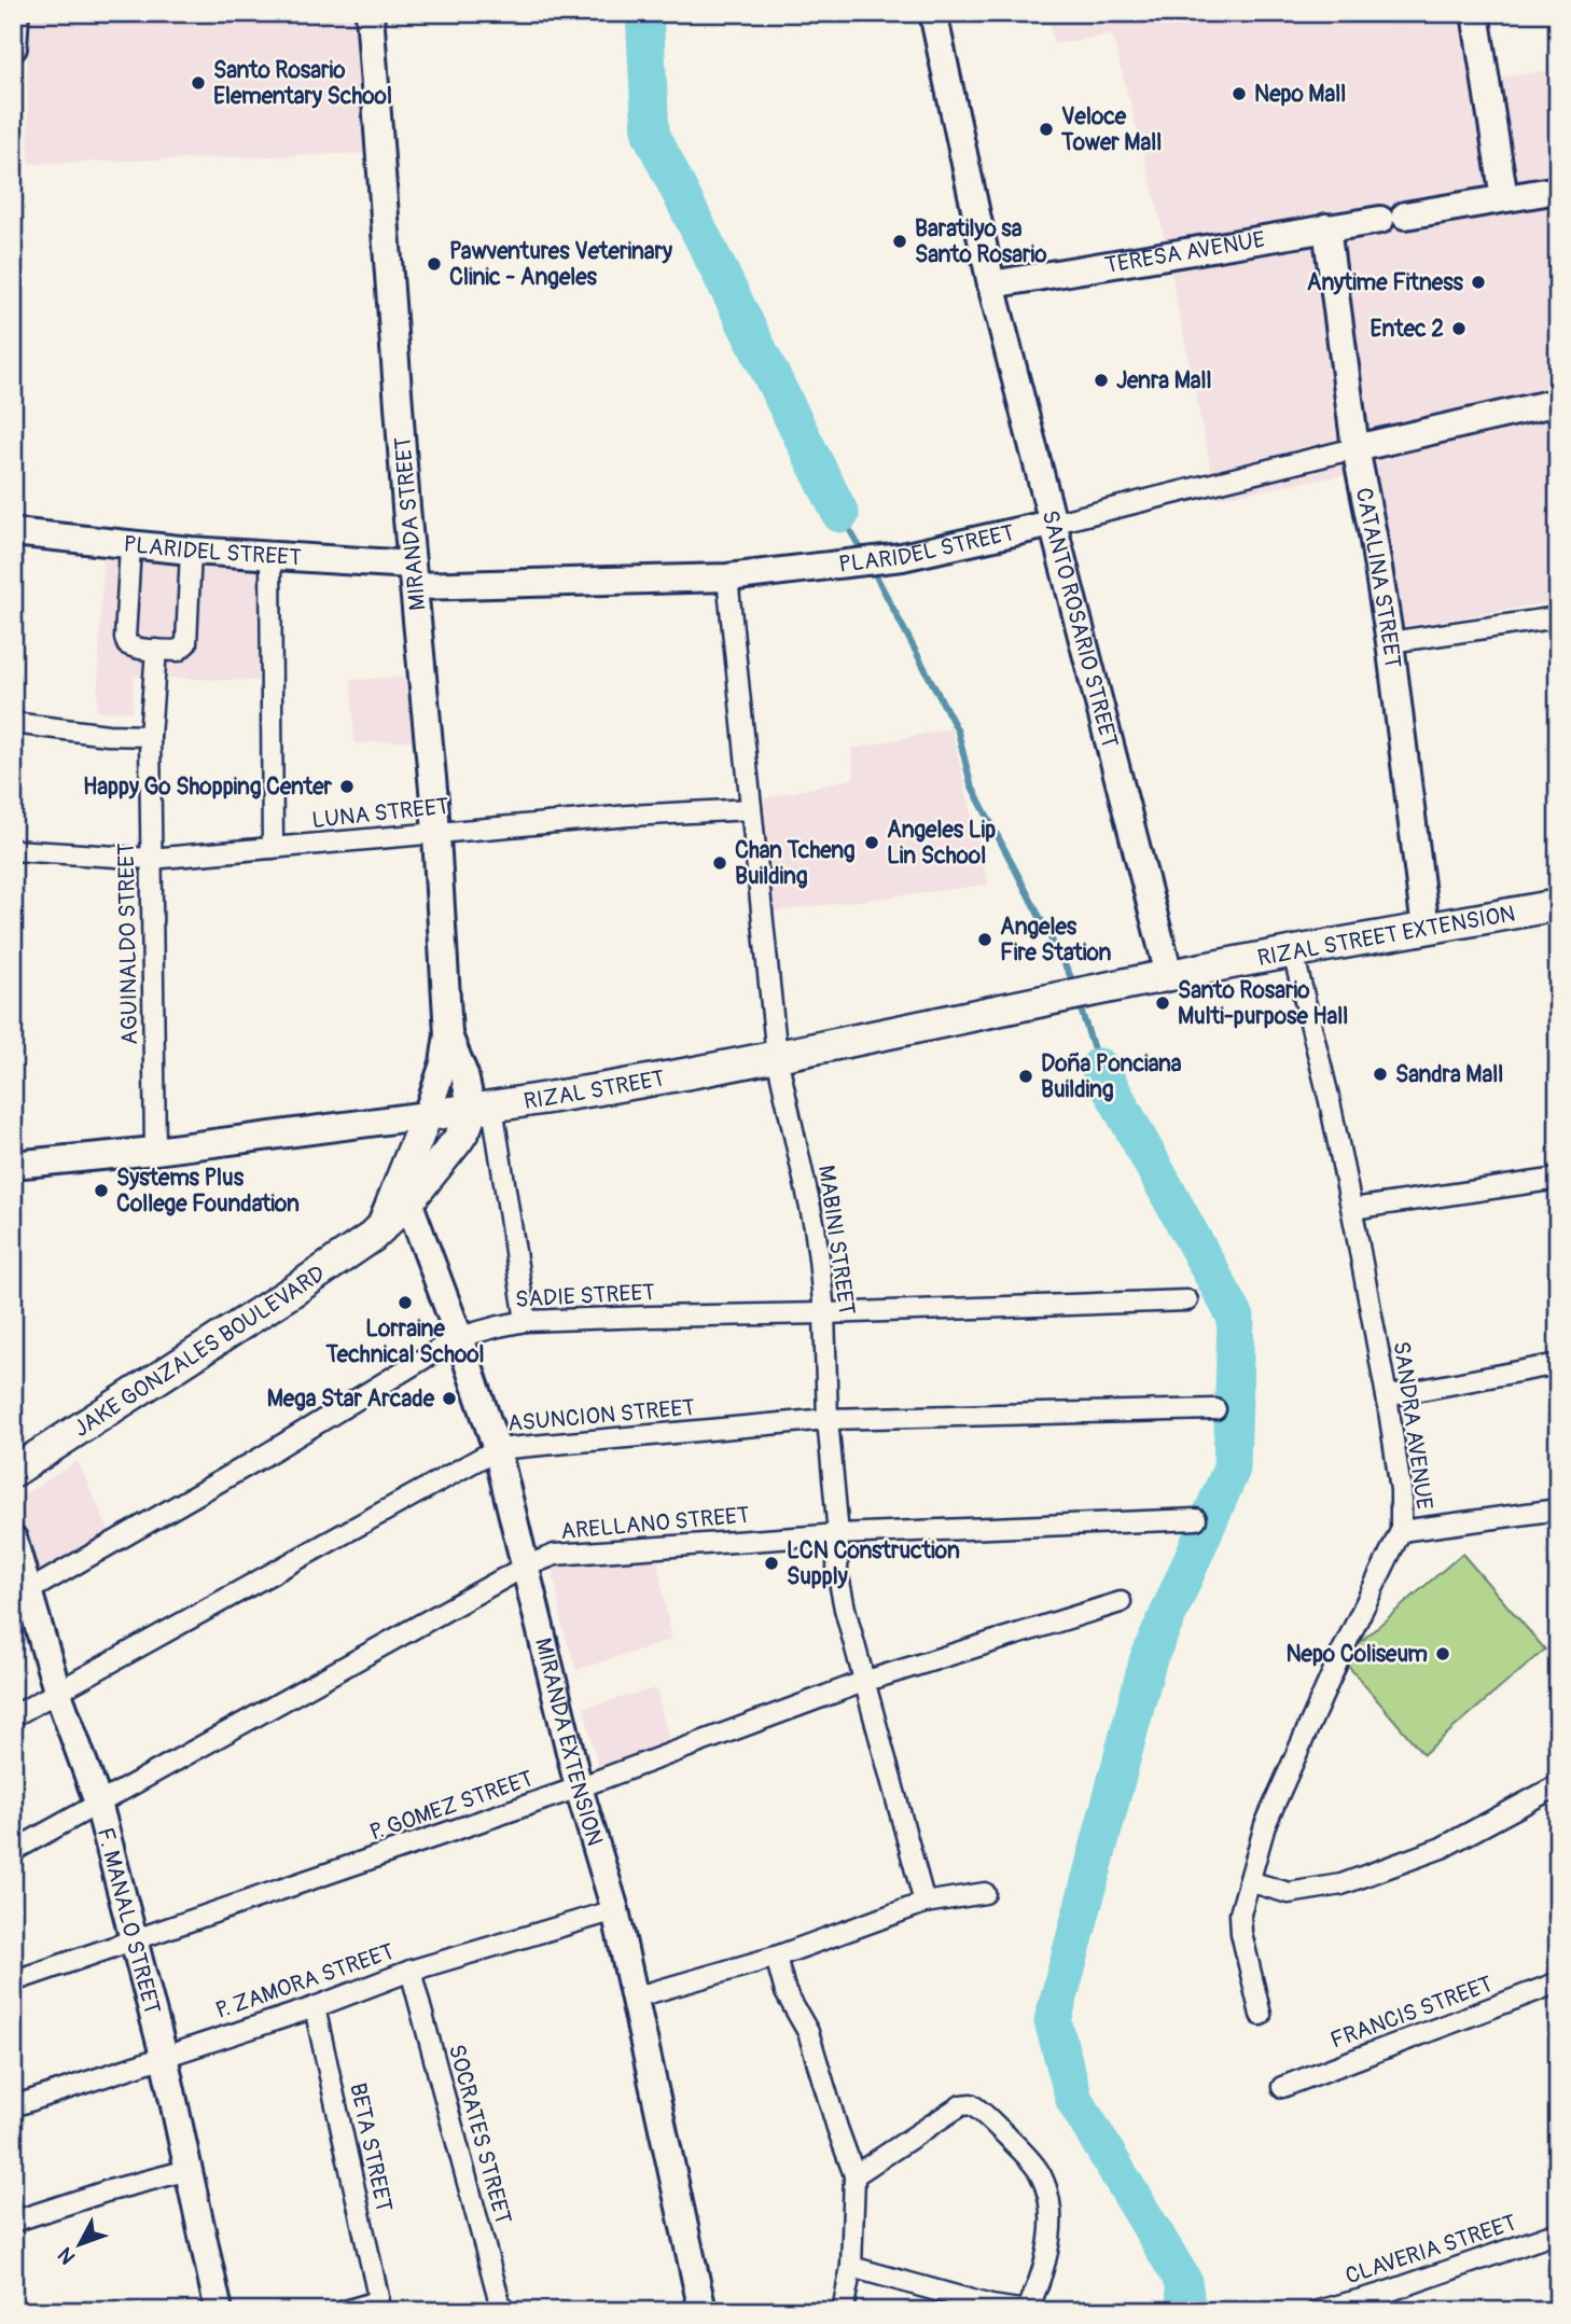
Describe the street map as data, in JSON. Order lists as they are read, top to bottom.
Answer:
{
  "streets": {
    "main road": ["RIZAL STREET EXTENSION", "RIZAL STREET", "JAKE GONZALES BOULEVARD"],
    "street": [
      "TERESA AVENUE",
      "MIRANDA STREET",
      "PLARIDEL STREET",
      "CATALINA STREET",
      "SANTO ROSARIO STREET",
      "LUNA STREET",
      "AGUINALDO STREET",
      "MABINI STREET",
      "SADIE STREET",
      "ASUNCION STREET",
      "SANDRA AVENUE",
      "ARELLANO STREET",
      "MIRANDA EXTENSION",
      "P. GOMEZ STREET",
      "F. MANALO STREET",
      "P. ZAMORA STREET",
      "FRANCIS STREET",
      "SOCRATES STREET",
      "BETA STREET",
      "CLAVERIA STREET"
    ]
  },
  "crossings": [
    ["TERESA AVENUE", "CATALINA STREET"],
    ["TERESA AVENUE", "SANTO ROSARIO STREET"],
    ["MIRANDA STREET", "PLARIDEL STREET"],
    ["MIRANDA STREET", "LUNA STREET"],
    ["MIRANDA STREET", "RIZAL STREET"],
    ["MIRANDA STREET", "JAKE GONZALES BOULEVARD"],
    ["PLARIDEL STREET", "CATALINA STREET"],
    ["PLARIDEL STREET", "SANTO ROSARIO STREET"],
    ["PLARIDEL STREET", "MABINI STREET"],
    ["CATALINA STREET", "RIZAL STREET EXTENSION"],
    ["SANTO ROSARIO STREET", "RIZAL STREET EXTENSION"],
    ["SANTO ROSARIO STREET", "RIZAL STREET"],
    ["LUNA STREET", "AGUINALDO STREET"],
    ["LUNA STREET", "MABINI STREET"],
    ["RIZAL STREET EXTENSION", "RIZAL STREET"],
    ["RIZAL STREET EXTENSION", "SANDRA AVENUE"],
    ["AGUINALDO STREET", "RIZAL STREET"],
    ["RIZAL STREET", "MABINI STREET"],
    ["RIZAL STREET", "JAKE GONZALES BOULEVARD"],
    ["MABINI STREET", "SADIE STREET"],
    ["MABINI STREET", "ASUNCION STREET"],
    ["MABINI STREET", "ARELLANO STREET"],
    ["MABINI STREET", "P. GOMEZ STREET"],
    ["SADIE STREET", "MIRANDA EXTENSION"],
    ["SADIE STREET", "F. MANALO STREET"],
    ["JAKE GONZALES BOULEVARD", "MIRANDA EXTENSION"],
    ["ASUNCION STREET", "MIRANDA EXTENSION"],
    ["ASUNCION STREET", "F. MANALO STREET"],
    ["ARELLANO STREET", "MIRANDA EXTENSION"],
    ["ARELLANO STREET", "F. MANALO STREET"],
    ["MIRANDA EXTENSION", "P. GOMEZ STREET"],
    ["MIRANDA EXTENSION", "P. ZAMORA STREET"],
    ["P. GOMEZ STREET", "F. MANALO STREET"],
    ["F. MANALO STREET", "P. ZAMORA STREET"],
    ["P. ZAMORA STREET", "SOCRATES STREET"],
    ["P. ZAMORA STREET", "BETA STREET"]
  ],
  "places": [
    "Santo Rosario Elementary School",
    "Nepo Mall",
    "Veloce Tower Mall",
    "Baratilyo sa Santo Rosario",
    "Pawventures Veterinary Clinic - Angeles",
    "Anytime Fitness",
    "Entec 2",
    "Jenra Mall",
    "Happy Go Shopping Center",
    "Angeles Lip Lin School",
    "Chan Tcheng Building",
    "Angeles Fire Station",
    "Santo Rosario Multi-purpose Hall",
    "Sandra Mall",
    "Doña Ponciana Building",
    "Systems Plus College Foundation",
    "Lorraine Technical School",
    "Mega Star Arcade",
    "LCN Construction Supply",
    "Nepo Coliseum"
  ],
  "north": "bottom left"
}
